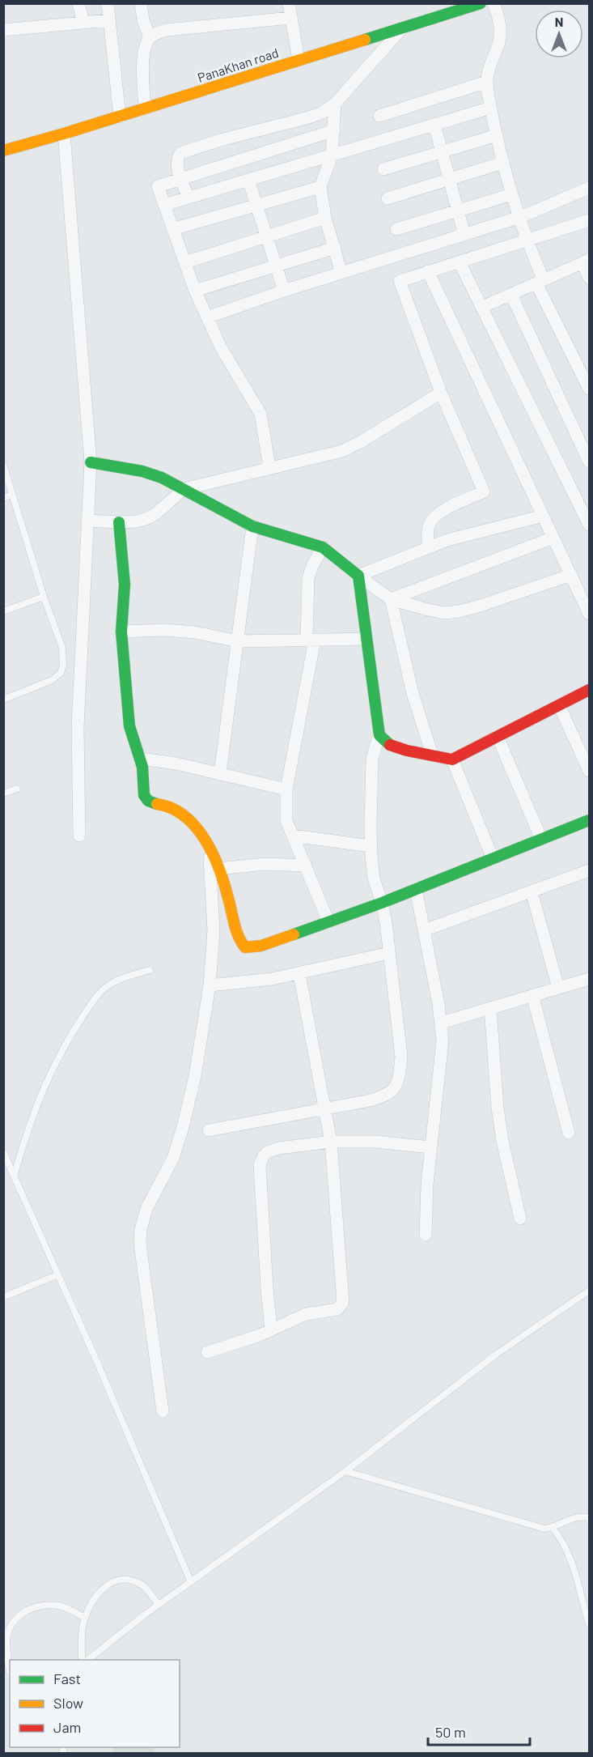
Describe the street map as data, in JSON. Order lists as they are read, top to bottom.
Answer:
{
  "streets": {
    "street": ["PanaKhan road"]
  },
  "legend": ["Fast", "Slow", "Jam"],
  "scale_bar": "50 m",
  "north": "top"
}
